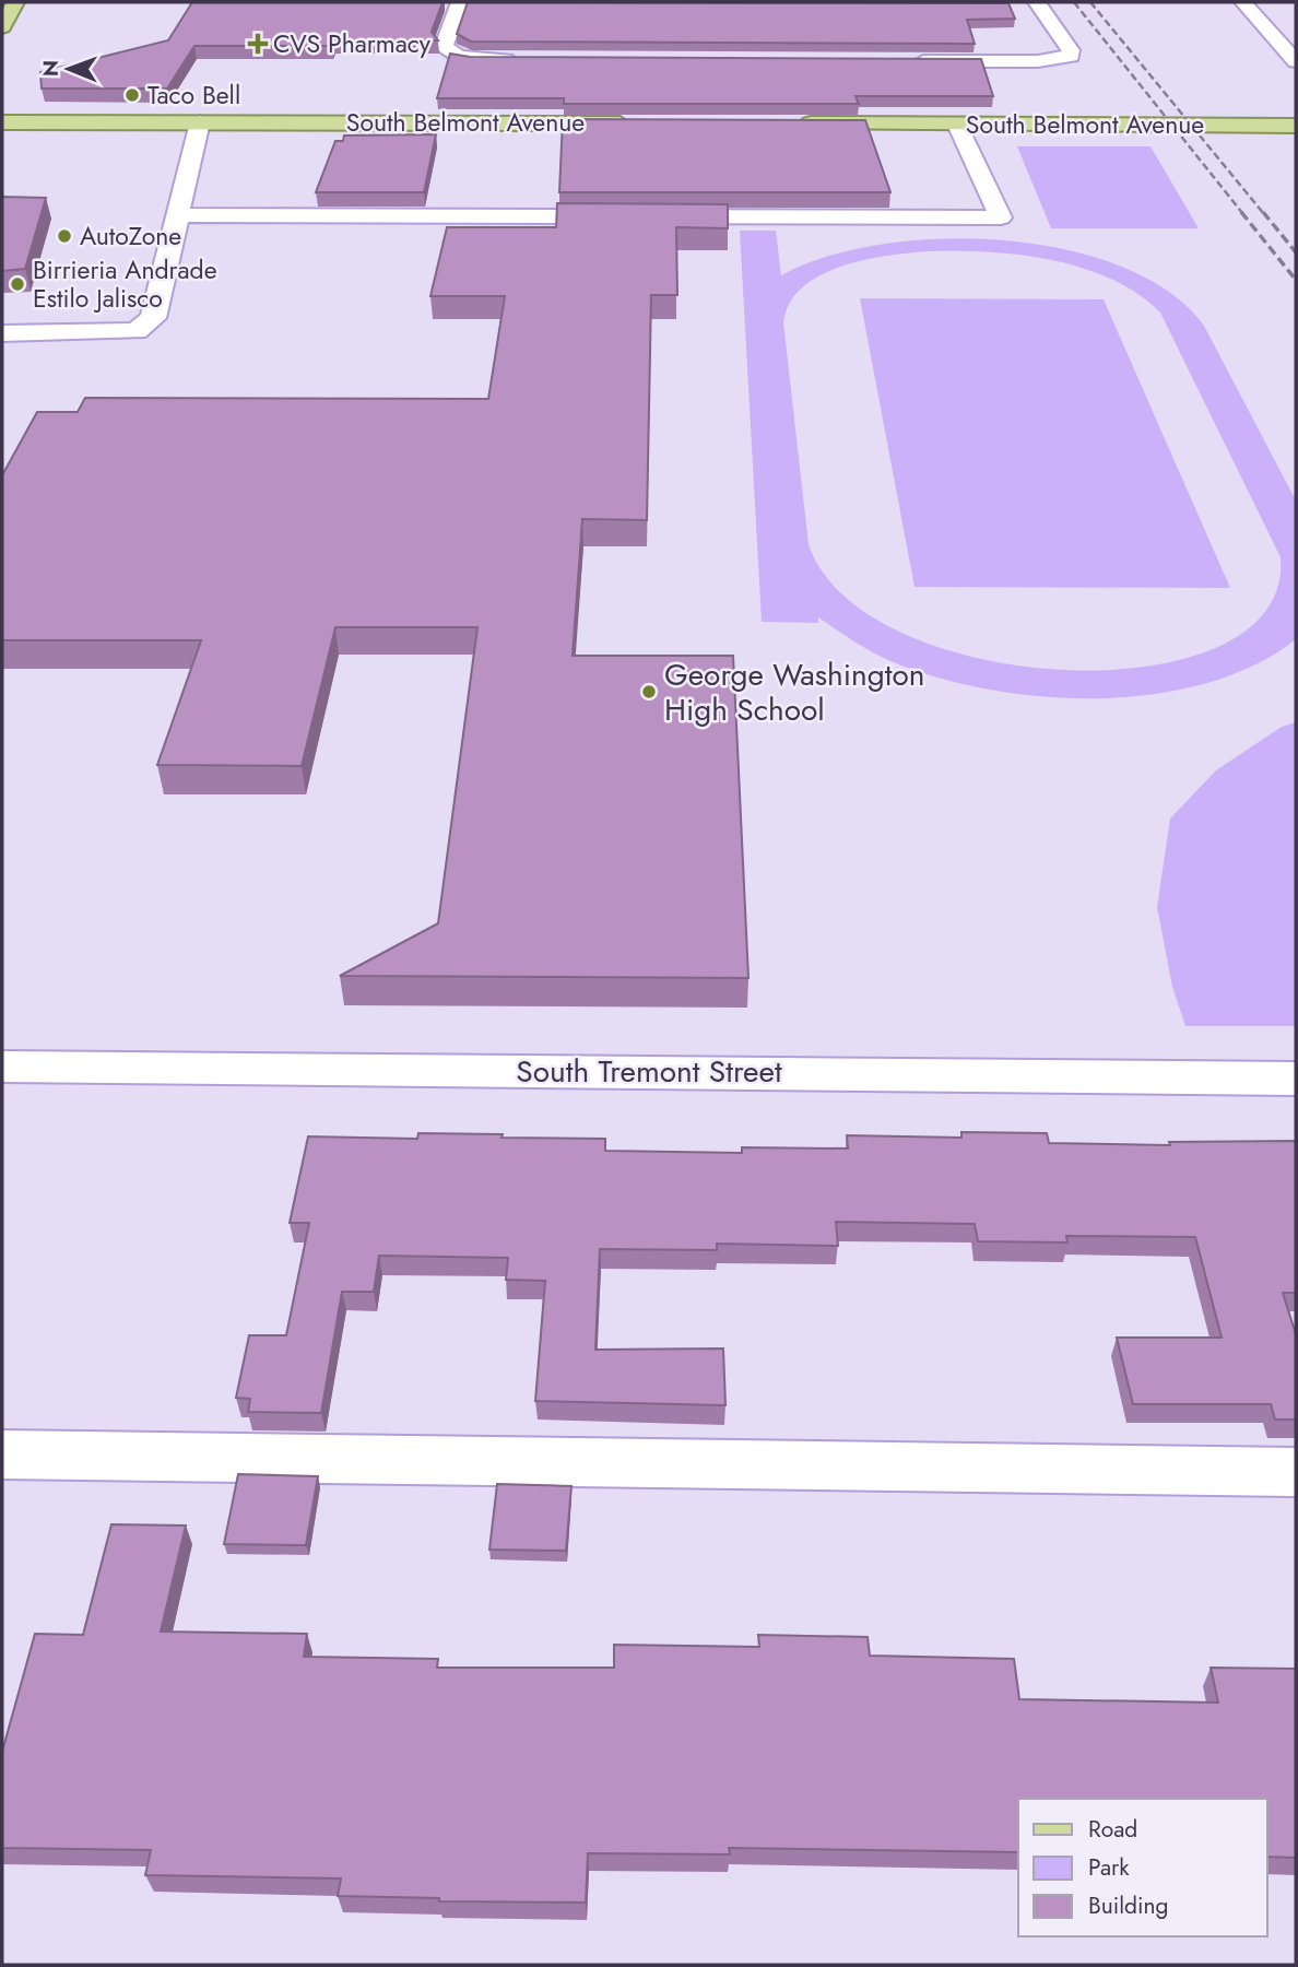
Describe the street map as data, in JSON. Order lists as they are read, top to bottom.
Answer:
{
  "streets": {
    "main road": ["South Belmont Avenue"],
    "street": ["South Tremont Street"]
  },
  "places": {
    "health": ["CVS Pharmacy"],
    "other": [
      "Taco Bell",
      "AutoZone",
      "Birrieria Andrade Estilo Jalisco",
      "George Washington High School"
    ]
  },
  "legend": ["Road", "Park", "Building"],
  "north": "left"
}
